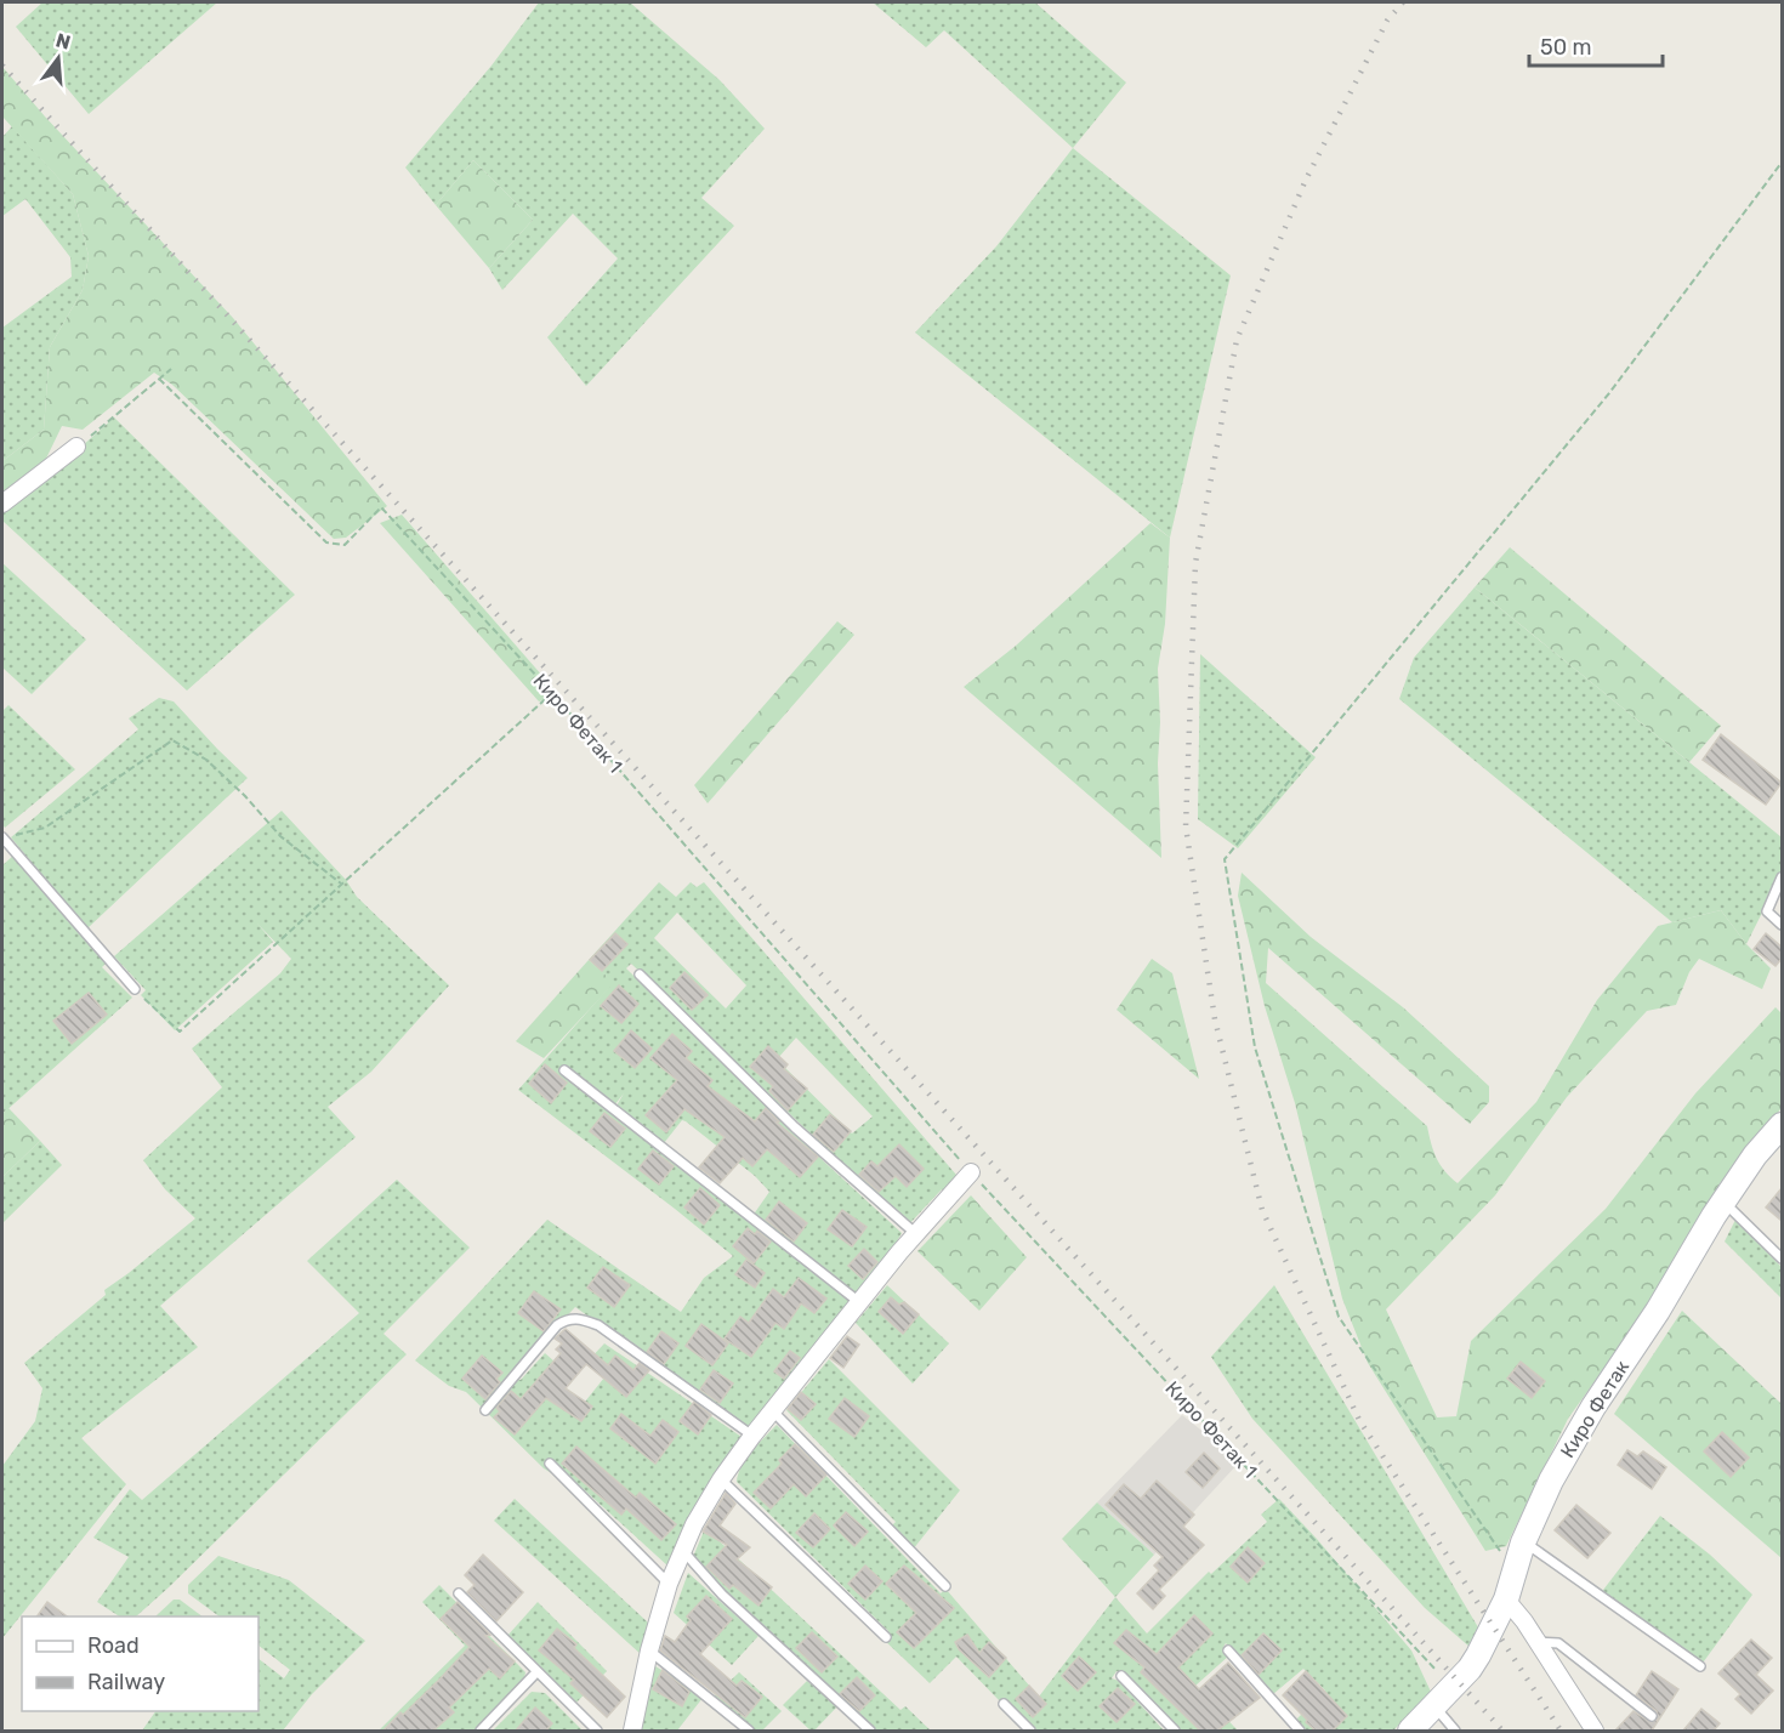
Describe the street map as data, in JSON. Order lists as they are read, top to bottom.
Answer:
{
  "streets": {
    "main road": ["Киро Фетак"],
    "path": ["Киро Фетак 1"]
  },
  "crossings": [
    ["Киро Фетак 1", "Киро Фетак"]
  ],
  "legend": ["Road", "Railway"],
  "scale_bar": "50 m",
  "north": "top"
}
